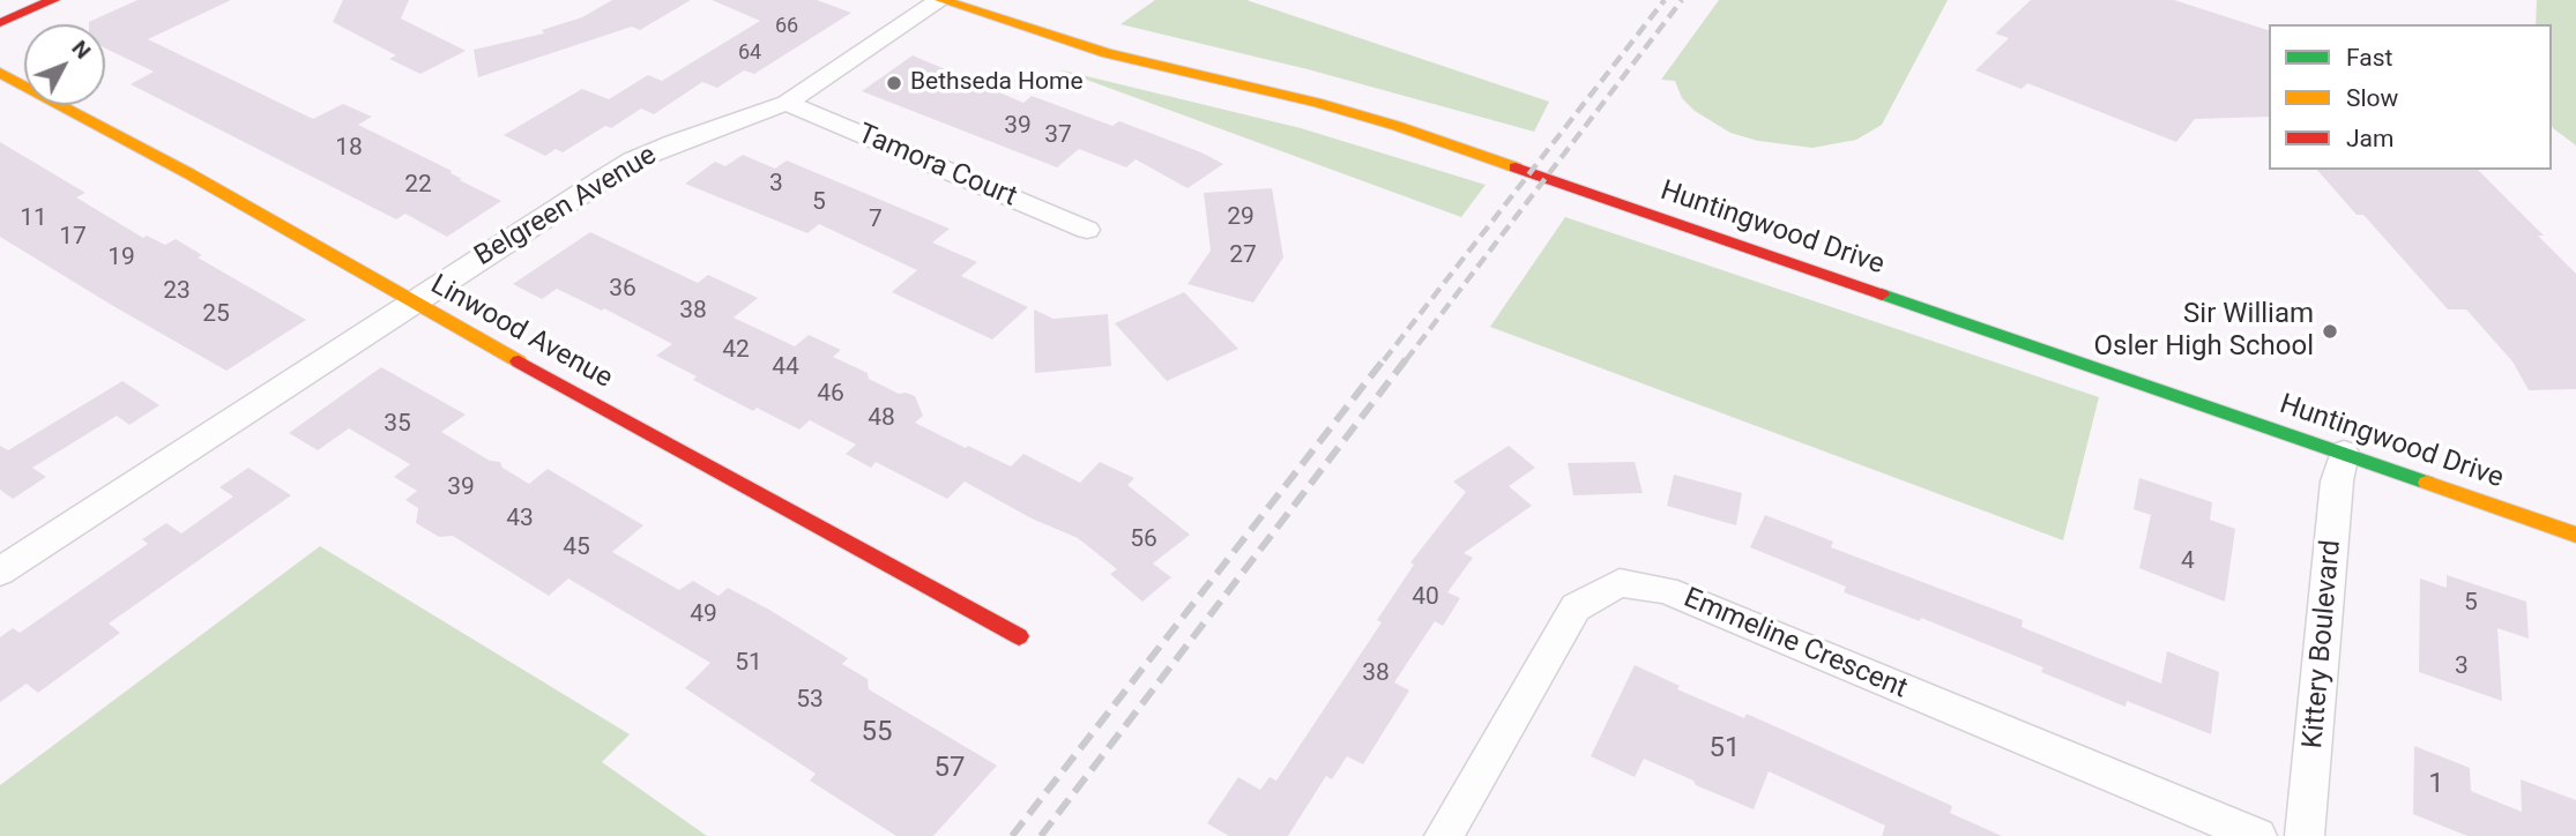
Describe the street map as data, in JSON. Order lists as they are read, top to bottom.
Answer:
{
  "streets": {
    "street": [
      "Tamora Court",
      "Belgreen Avenue",
      "Huntingwood Drive",
      "Linwood Avenue",
      "Emmeline Crescent",
      "Kittery Boulevard"
    ]
  },
  "crossings": [
    ["Tamora Court", "Belgreen Avenue"],
    ["Belgreen Avenue", "Huntingwood Drive"],
    ["Belgreen Avenue", "Linwood Avenue"],
    ["Huntingwood Drive", "Kittery Boulevard"]
  ],
  "places": ["Bethseda Home", "Sir William Osler High School"],
  "house_numbers": [
    "66",
    "64",
    "39",
    "37",
    "18",
    "3",
    "22",
    "5",
    "29",
    "11",
    "7",
    "17",
    "27",
    "19",
    "36",
    "23",
    "38",
    "25",
    "42",
    "44",
    "46",
    "48",
    "35",
    "39",
    "43",
    "56",
    "45",
    "4",
    "40",
    "5",
    "49",
    "51",
    "3",
    "38",
    "53",
    "55",
    "51",
    "57",
    "1"
  ],
  "legend": ["Fast", "Slow", "Jam"],
  "north": "top right"
}
